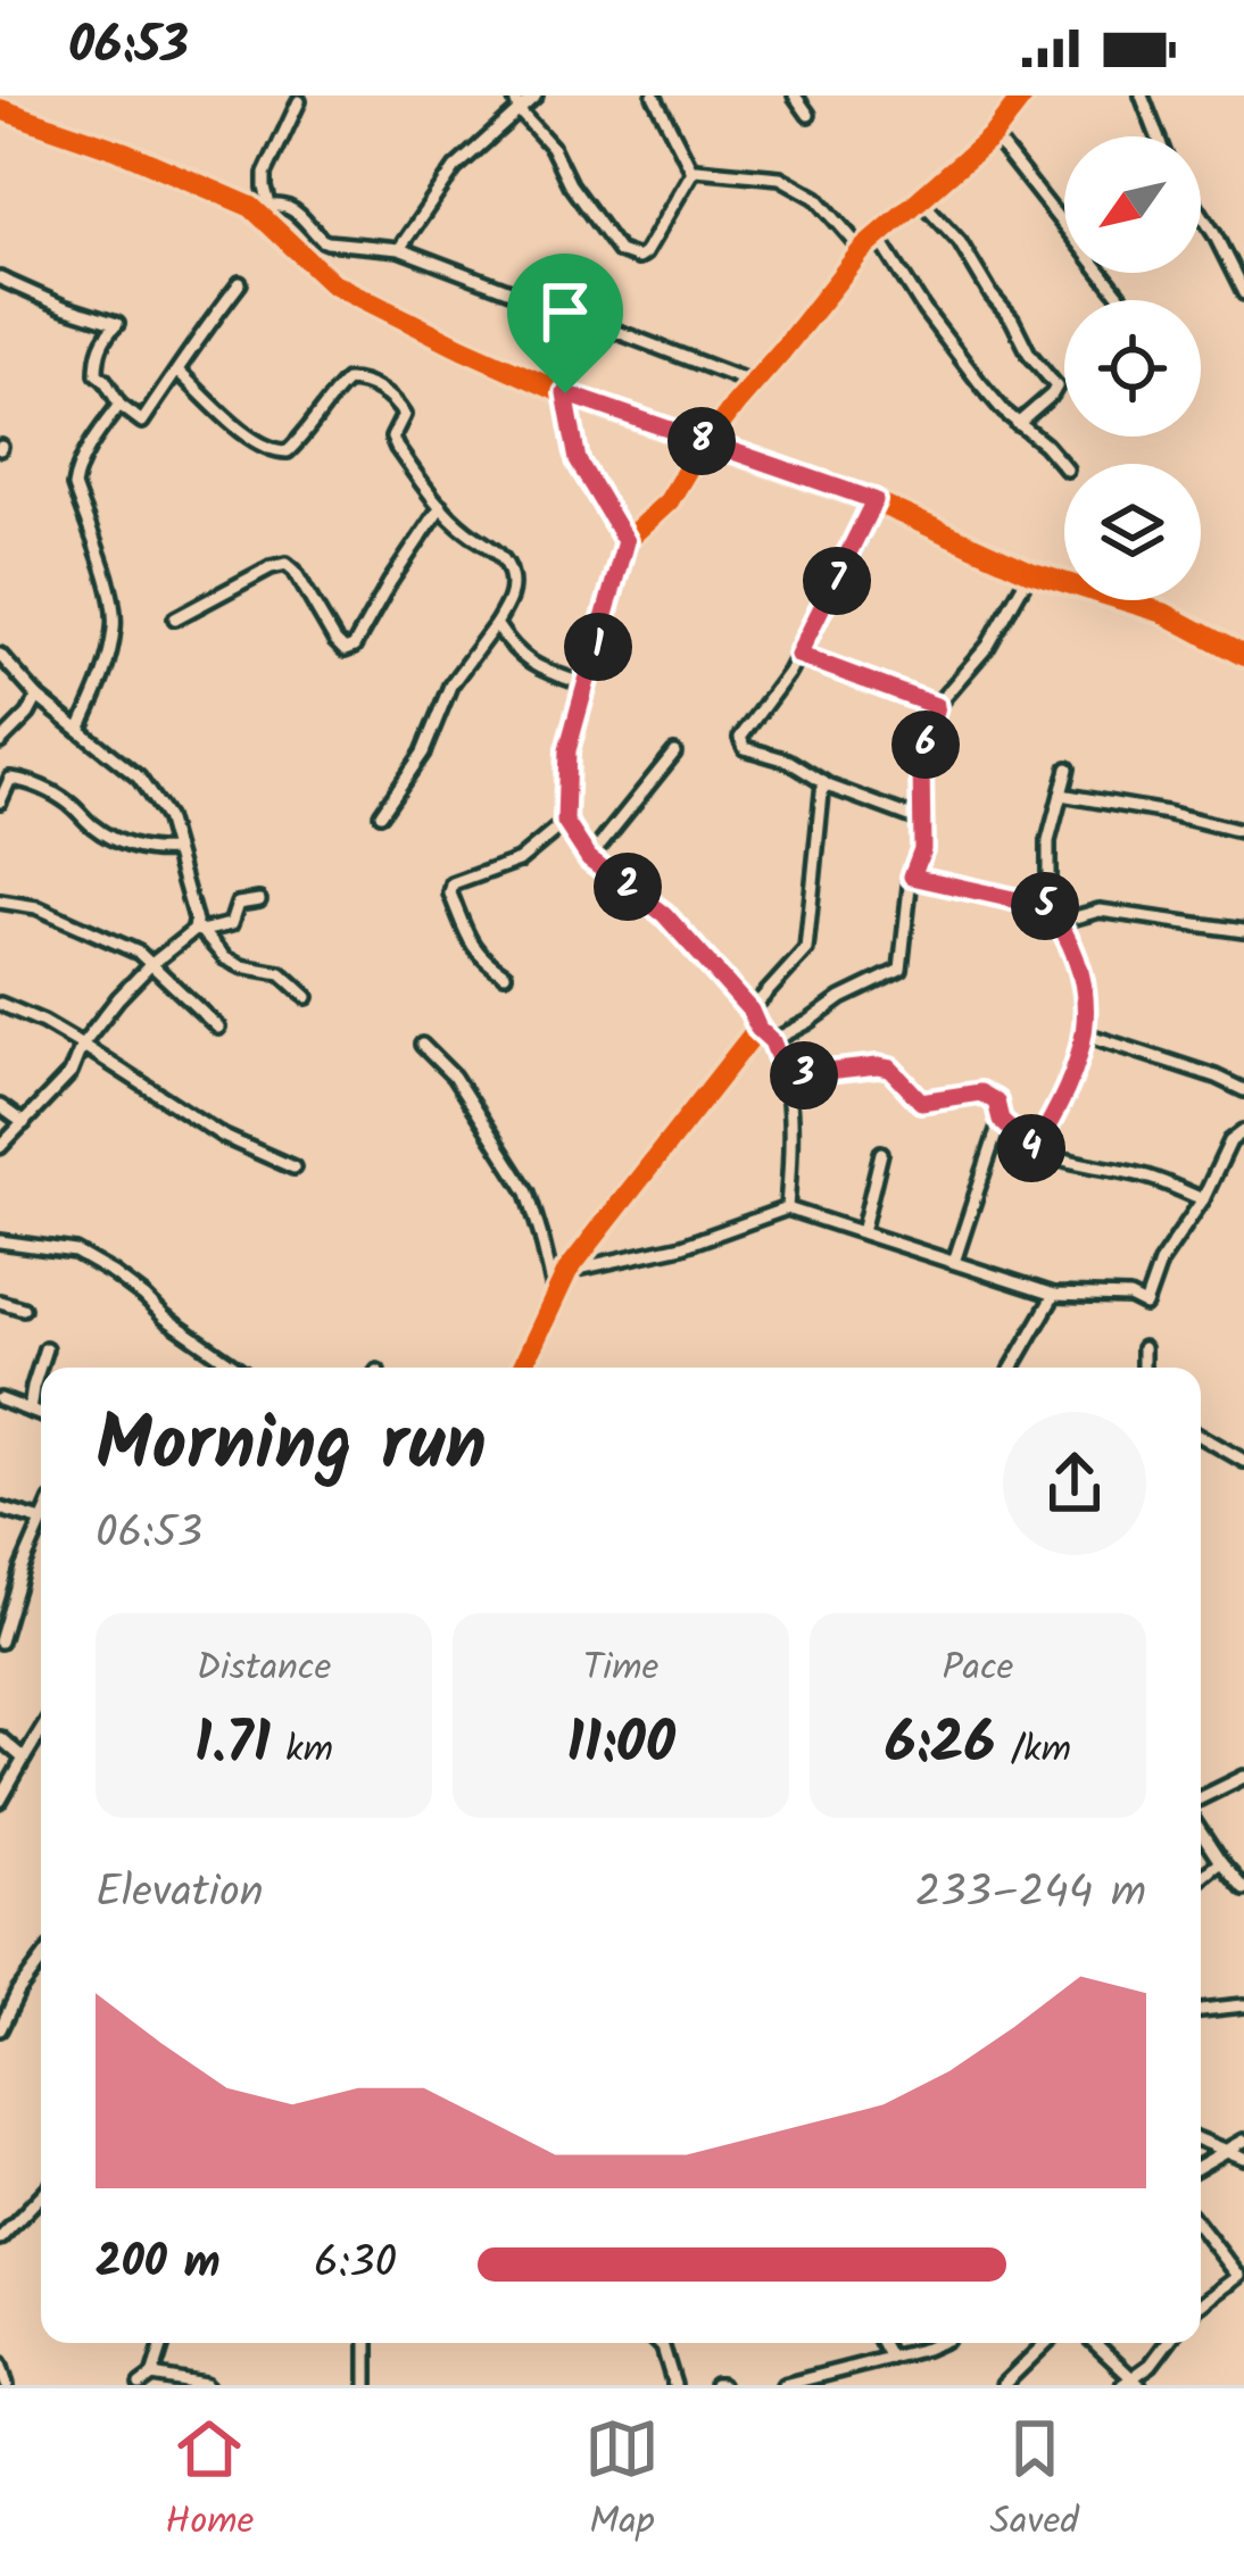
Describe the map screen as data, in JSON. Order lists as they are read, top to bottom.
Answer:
{
  "north": "bottom left",
  "page": {
    "status": "06:53",
    "pins": [
      "8",
      "7",
      "1",
      "6",
      "2",
      "5",
      "3",
      "4"
    ],
    "heading": ["Morning run", "06:53"],
    "stats": [
      ["Distance", "1.71 km"],
      ["Time", "11:00"],
      ["Pace", "6:26 /km"]
    ],
    "chart": ["Elevation", "233–244 m"],
    "list": [
      {
        "name": "200 m",
        "note": "6:30"
      }
    ],
    "tabs": ["Home", "Map", "Saved"]
  }
}
